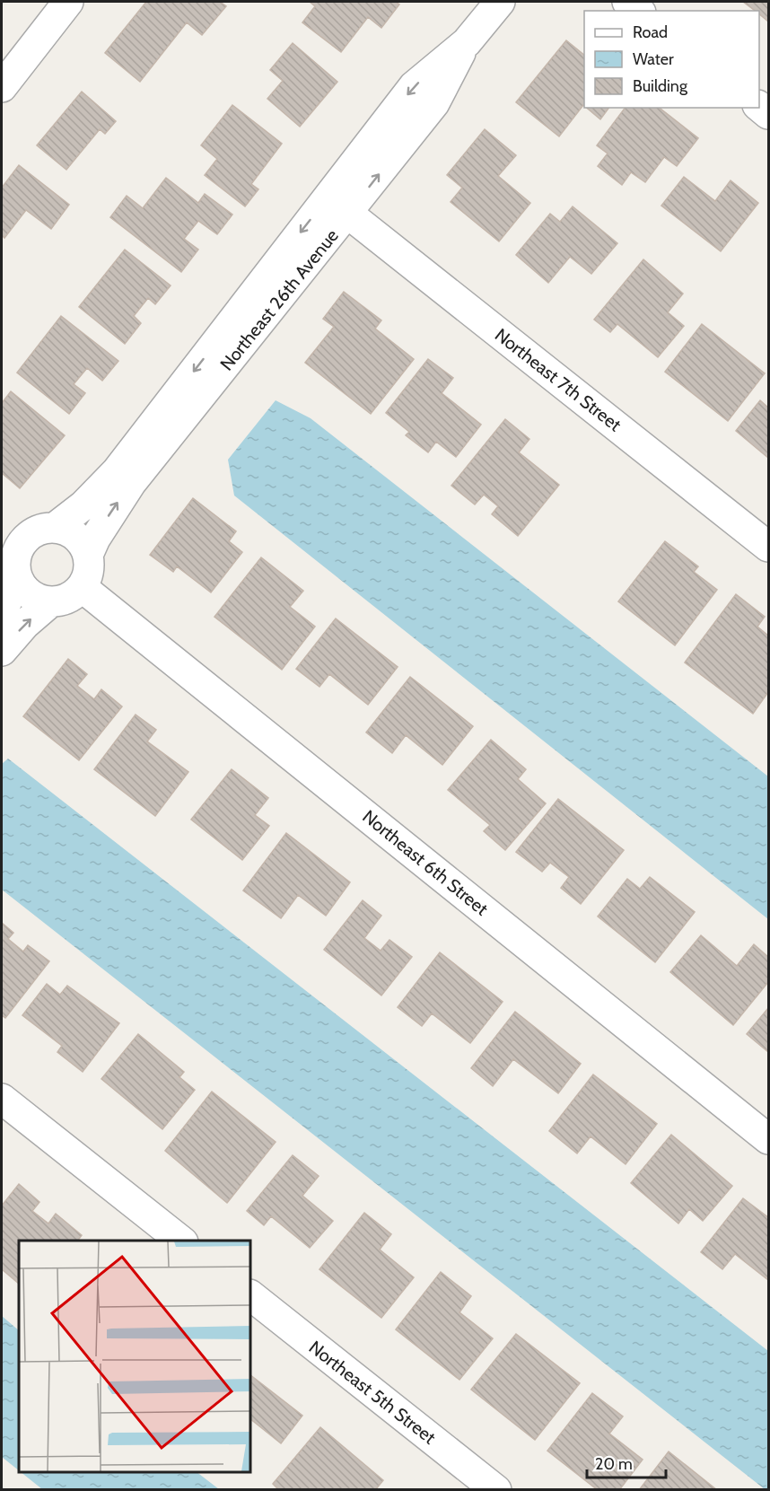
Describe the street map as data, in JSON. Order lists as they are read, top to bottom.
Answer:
{
  "streets": {
    "street": [
      "Northeast 26th Avenue",
      "Northeast 7th Street",
      "Northeast 6th Street",
      "Northeast 5th Street"
    ]
  },
  "crossings": [
    ["Northeast 26th Avenue", "Northeast 7th Street"],
    ["Northeast 26th Avenue", "Northeast 6th Street"]
  ],
  "legend": ["Road", "Water", "Building"],
  "scale_bar": "20 m"
}
